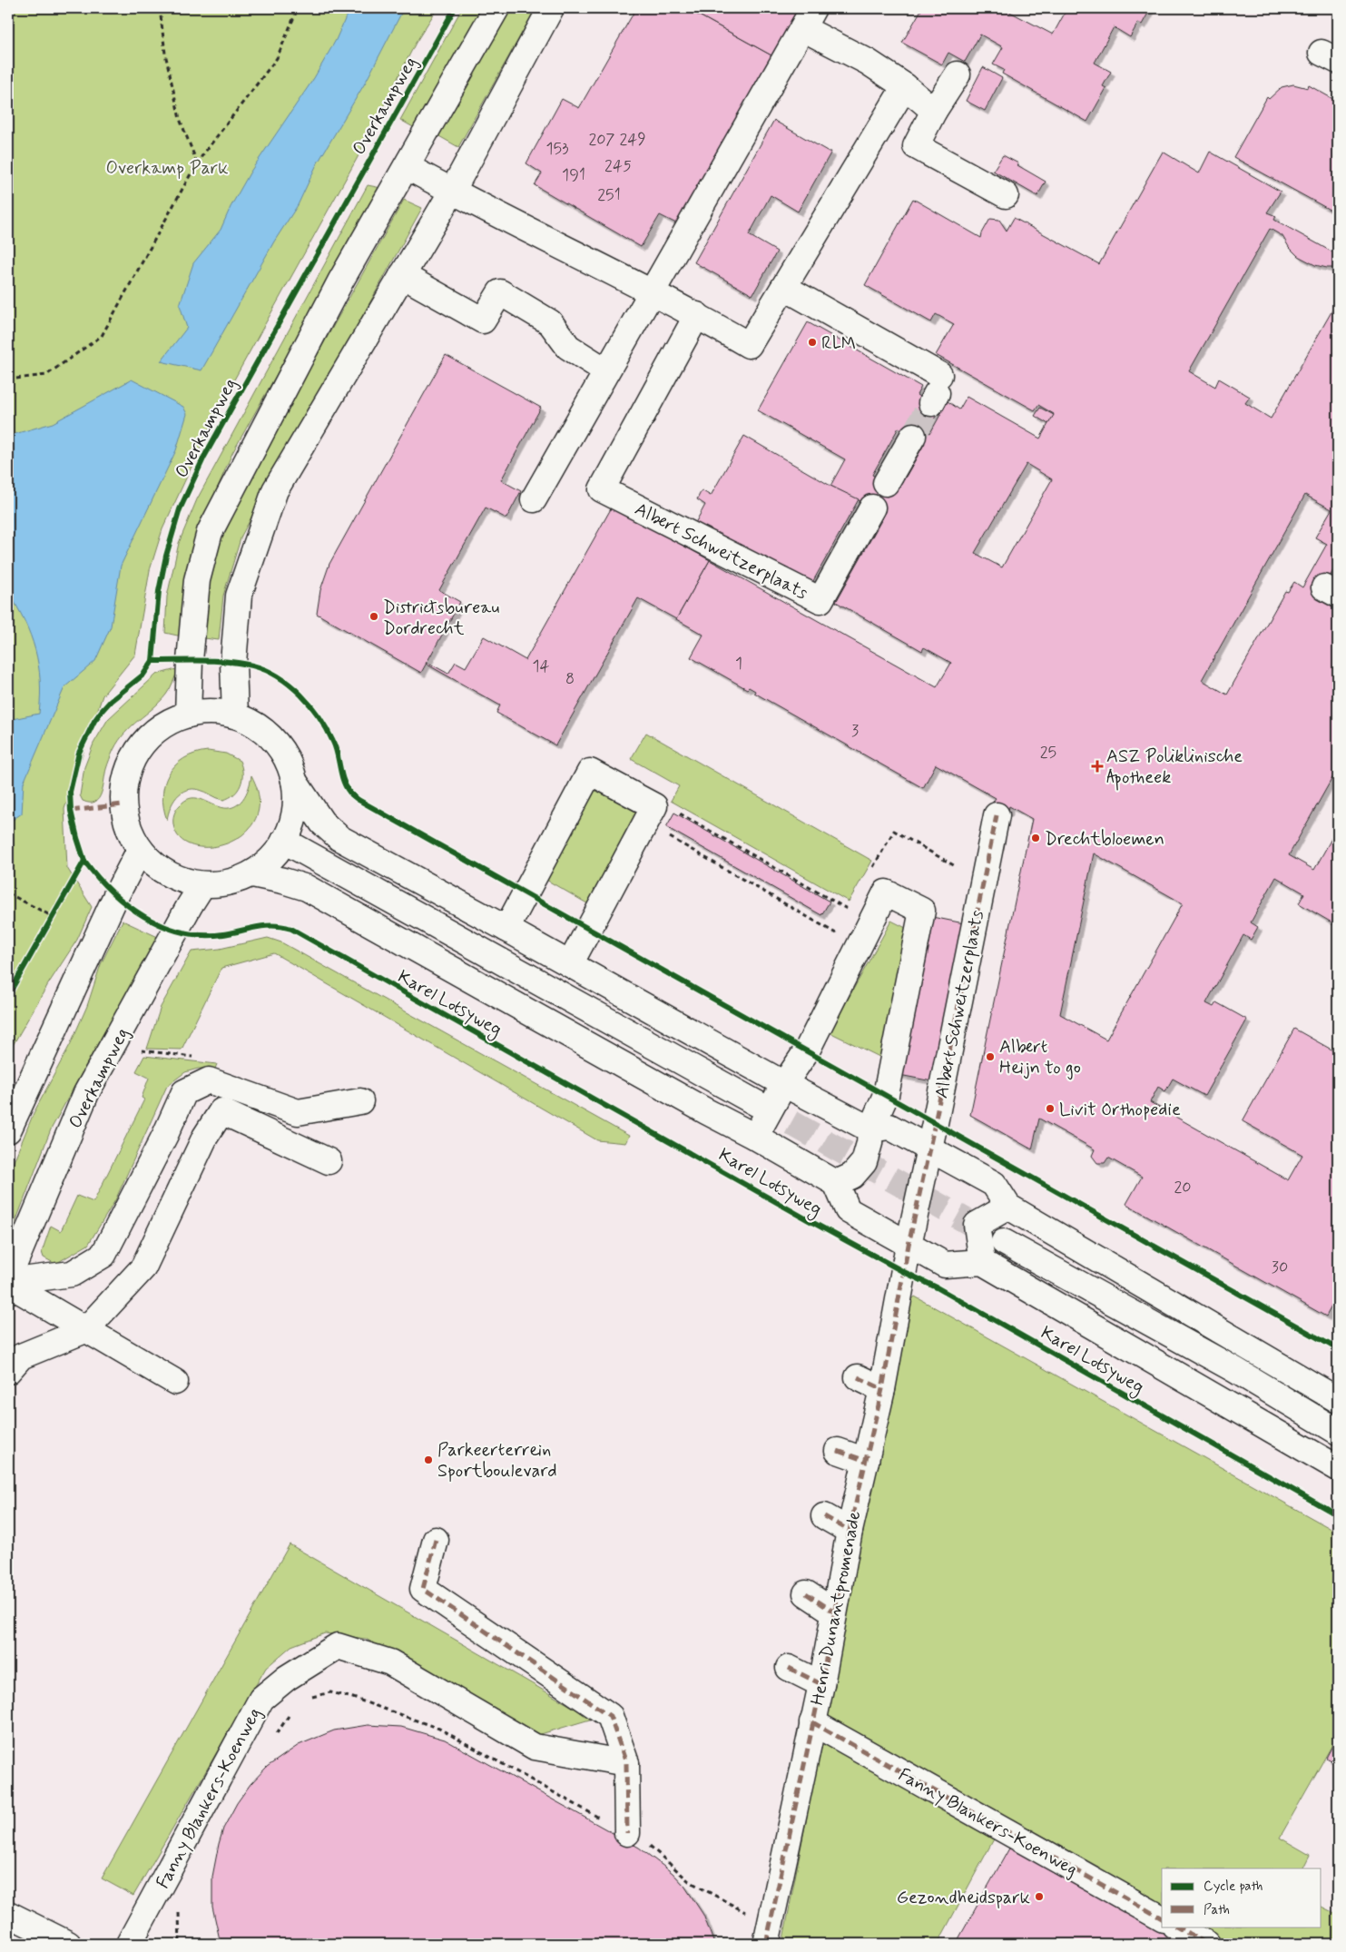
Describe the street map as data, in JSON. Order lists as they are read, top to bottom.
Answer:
{
  "streets": {
    "street": [
      "Overkampweg",
      "Albert Schweitzerplaats",
      "Karel Lotsyweg",
      "Henri Dunantpromenade",
      "Fanny Blankers-Koenweg"
    ]
  },
  "crossings": [
    ["Albert Schweitzerplaats", "Karel Lotsyweg"],
    ["Albert Schweitzerplaats", "Henri Dunantpromenade"],
    ["Henri Dunantpromenade", "Fanny Blankers-Koenweg"]
  ],
  "parks": ["Overkamp Park"],
  "places": {
    "other": [
      "RLM",
      "Districtsbureau Dordrecht",
      "Drechtbloemen",
      "Albert Heijn to go",
      "Livit Orthopedie",
      "Parkeerterrein Sportboulevard",
      "Gezondheidspark"
    ],
    "health": ["ASZ Poliklinische Apotheek"]
  },
  "house_numbers": [
    "207",
    "249",
    "153",
    "245",
    "191",
    "251",
    "1",
    "14",
    "8",
    "3",
    "25",
    "20",
    "30"
  ],
  "legend": ["Cycle path", "Path"]
}
